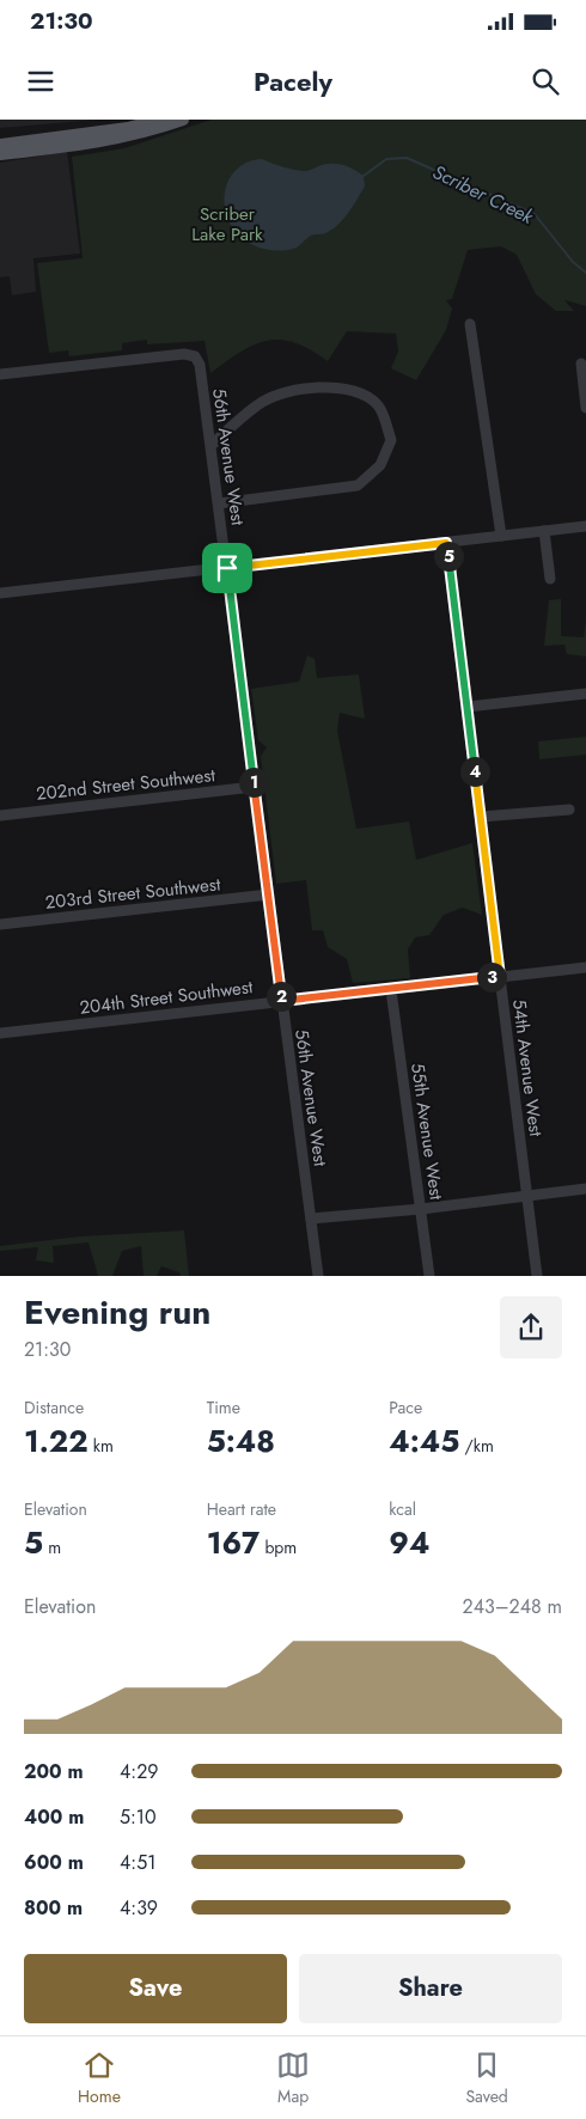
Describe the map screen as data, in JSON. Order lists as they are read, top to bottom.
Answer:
{
  "streets": {
    "street": [
      "56th Avenue West",
      "202nd Street Southwest",
      "203rd Street Southwest",
      "204th Street Southwest",
      "54th Avenue West",
      "55th Avenue West"
    ]
  },
  "crossings": [
    ["56th Avenue West", "202nd Street Southwest"],
    ["56th Avenue West", "203rd Street Southwest"],
    ["56th Avenue West", "204th Street Southwest"],
    ["204th Street Southwest", "54th Avenue West"],
    ["204th Street Southwest", "55th Avenue West"]
  ],
  "water": ["Scriber Creek"],
  "parks": ["Scriber Lake Park"],
  "page": {
    "status": "21:30",
    "header": "Pacely",
    "pins": [
      "5",
      "4",
      "1",
      "3",
      "2"
    ],
    "heading": ["Evening run", "21:30"],
    "stats": [
      ["Distance", "1.22 km"],
      ["Time", "5:48"],
      ["Pace", "4:45 /km"],
      ["Elevation", "5 m"],
      ["Heart rate", "167 bpm"],
      ["kcal", "94"]
    ],
    "chart": ["Elevation", "243–248 m"],
    "list": [
      {
        "name": "200 m",
        "note": "4:29"
      },
      {
        "name": "400 m",
        "note": "5:10"
      },
      {
        "name": "600 m",
        "note": "4:51"
      },
      {
        "name": "800 m",
        "note": "4:39"
      }
    ],
    "buttons": ["Save", "Share"],
    "tabs": ["Home", "Map", "Saved"]
  }
}
